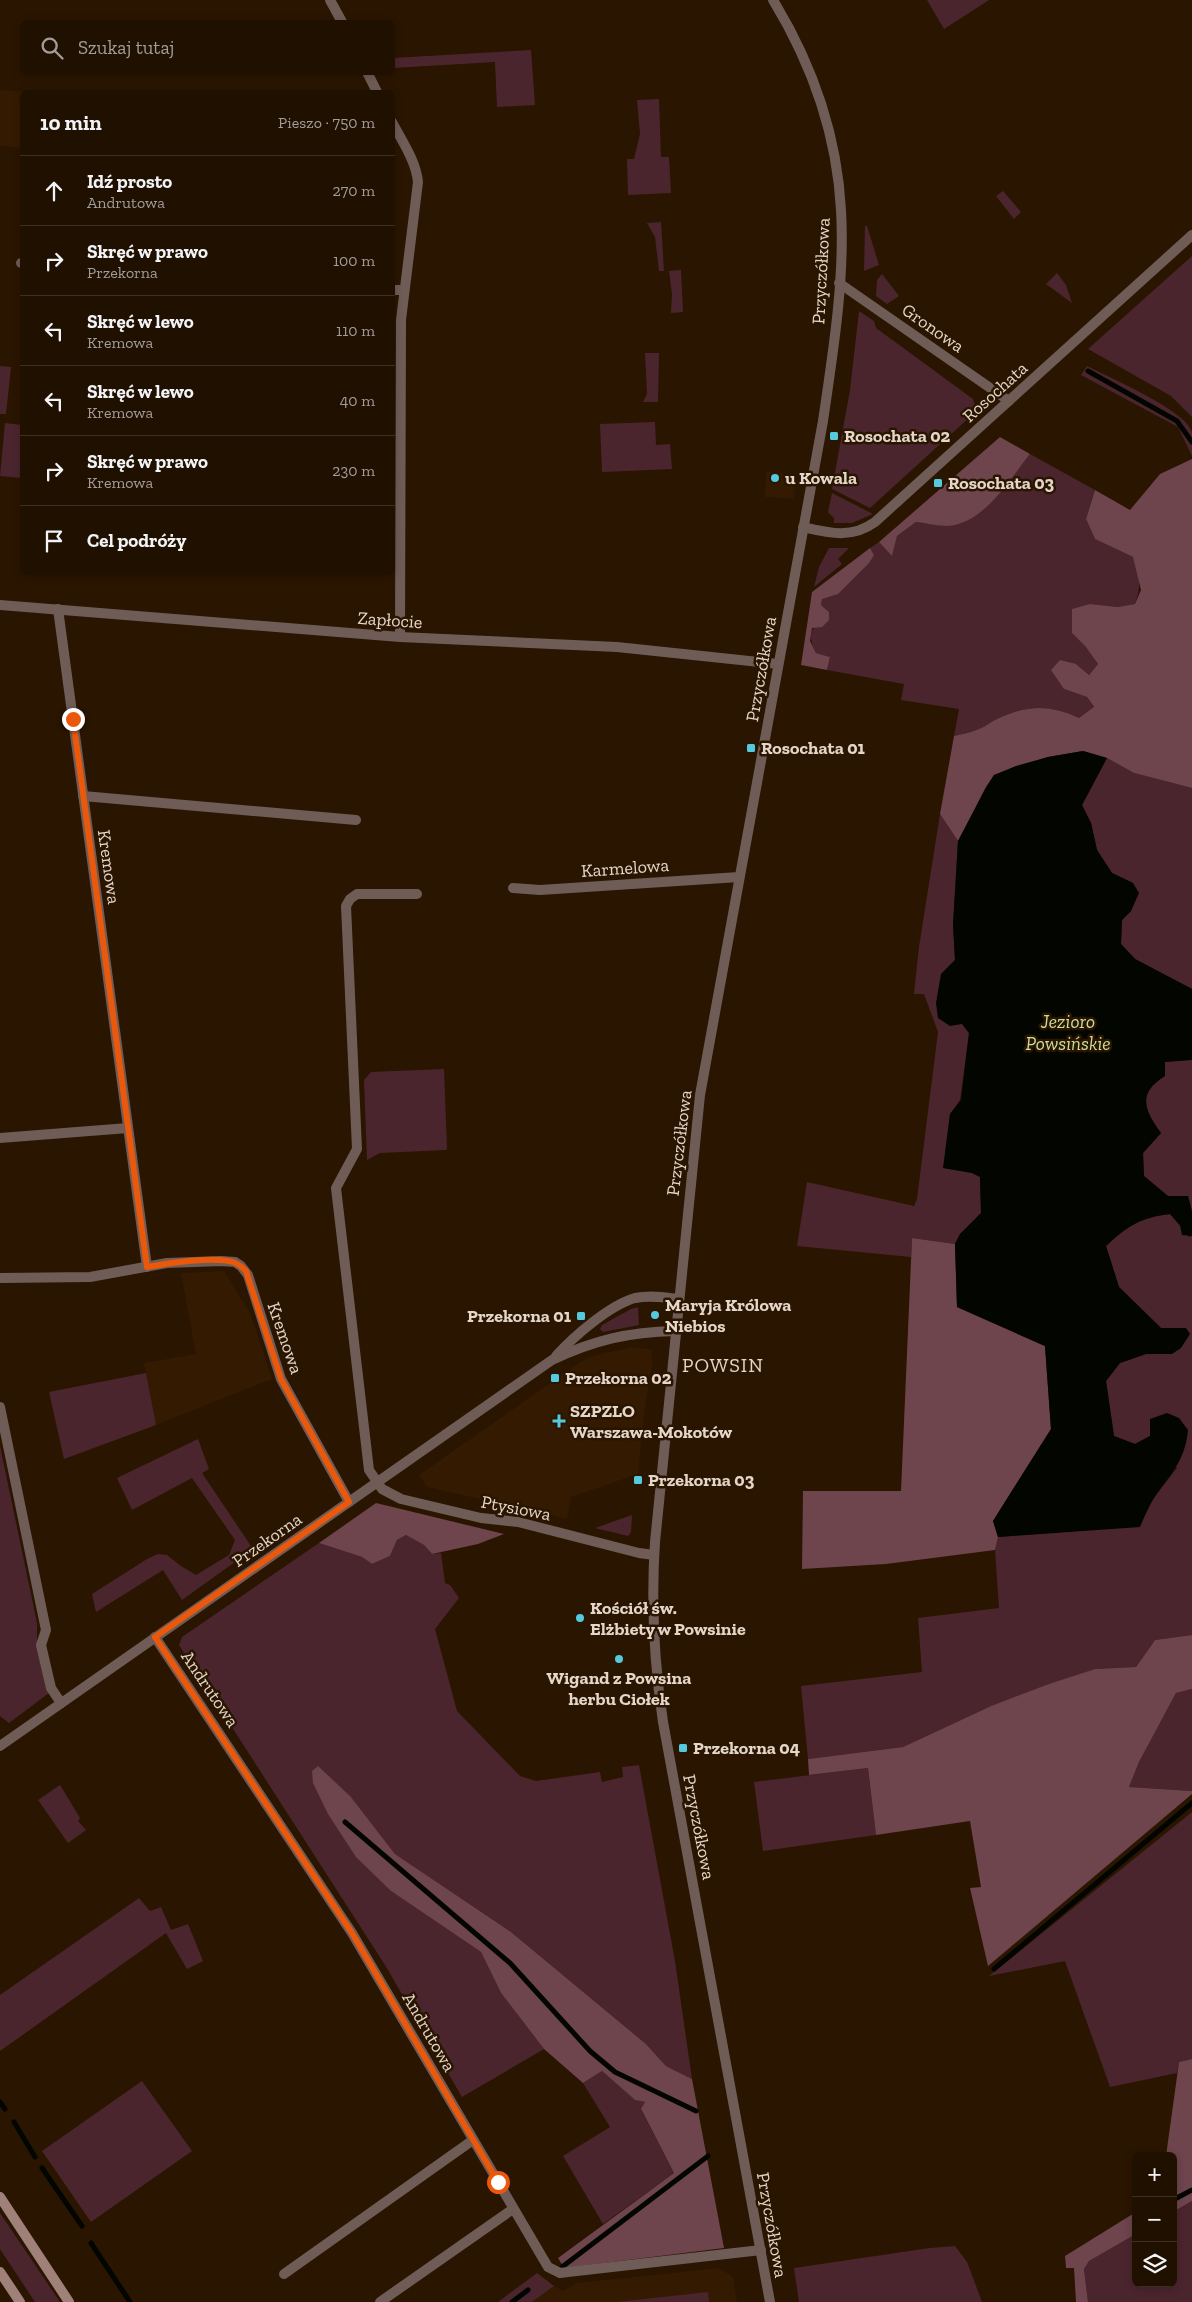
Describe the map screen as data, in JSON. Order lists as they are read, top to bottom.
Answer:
{
  "streets": {
    "street": [
      "Przyczółkowa",
      "Gronowa",
      "Rosochata",
      "Zapłocie",
      "Kremowa",
      "Karmelowa",
      "Ptysiowa",
      "Przekorna",
      "Andrutowa"
    ]
  },
  "crossings": [
    ["Przyczółkowa", "Gronowa"],
    ["Przyczółkowa", "Rosochata"],
    ["Przyczółkowa", "Zapłocie"],
    ["Przyczółkowa", "Karmelowa"],
    ["Przyczółkowa", "Ptysiowa"],
    ["Przyczółkowa", "Przekorna"],
    ["Przyczółkowa", "Andrutowa"],
    ["Gronowa", "Rosochata"],
    ["Zapłocie", "Kremowa"],
    ["Kremowa", "Przekorna"],
    ["Ptysiowa", "Przekorna"],
    ["Przekorna", "Andrutowa"]
  ],
  "districts": ["POWSIN"],
  "water": ["Jezioro Powsińskie"],
  "places": {
    "transit": [
      "Rosochata 02",
      "Rosochata 03",
      "Rosochata 01",
      "Przekorna 01",
      "Przekorna 02",
      "Przekorna 03",
      "Przekorna 04"
    ],
    "other": [
      "u Kowala",
      "Maryja Królowa Niebios",
      "Kościół św. Elżbiety w Powsinie",
      "Wigand z Powsina herbu Ciołek"
    ],
    "health": ["SZPZLO Warszawa-Mokotów"]
  },
  "page": {
    "search": "Szukaj tutaj",
    "heading": ["10 min", "Pieszo · 750 m"],
    "list": [
      ["Idź prosto", "Andrutowa", "270 m"],
      ["Skręć w prawo", "Przekorna", "100 m"],
      ["Skręć w lewo", "Kremowa", "110 m"],
      ["Skręć w lewo", "Kremowa", "40 m"],
      ["Skręć w prawo", "Kremowa", "230 m"],
      "Cel podróży"
    ],
    "map_buttons": ["+", "−"]
  }
}
